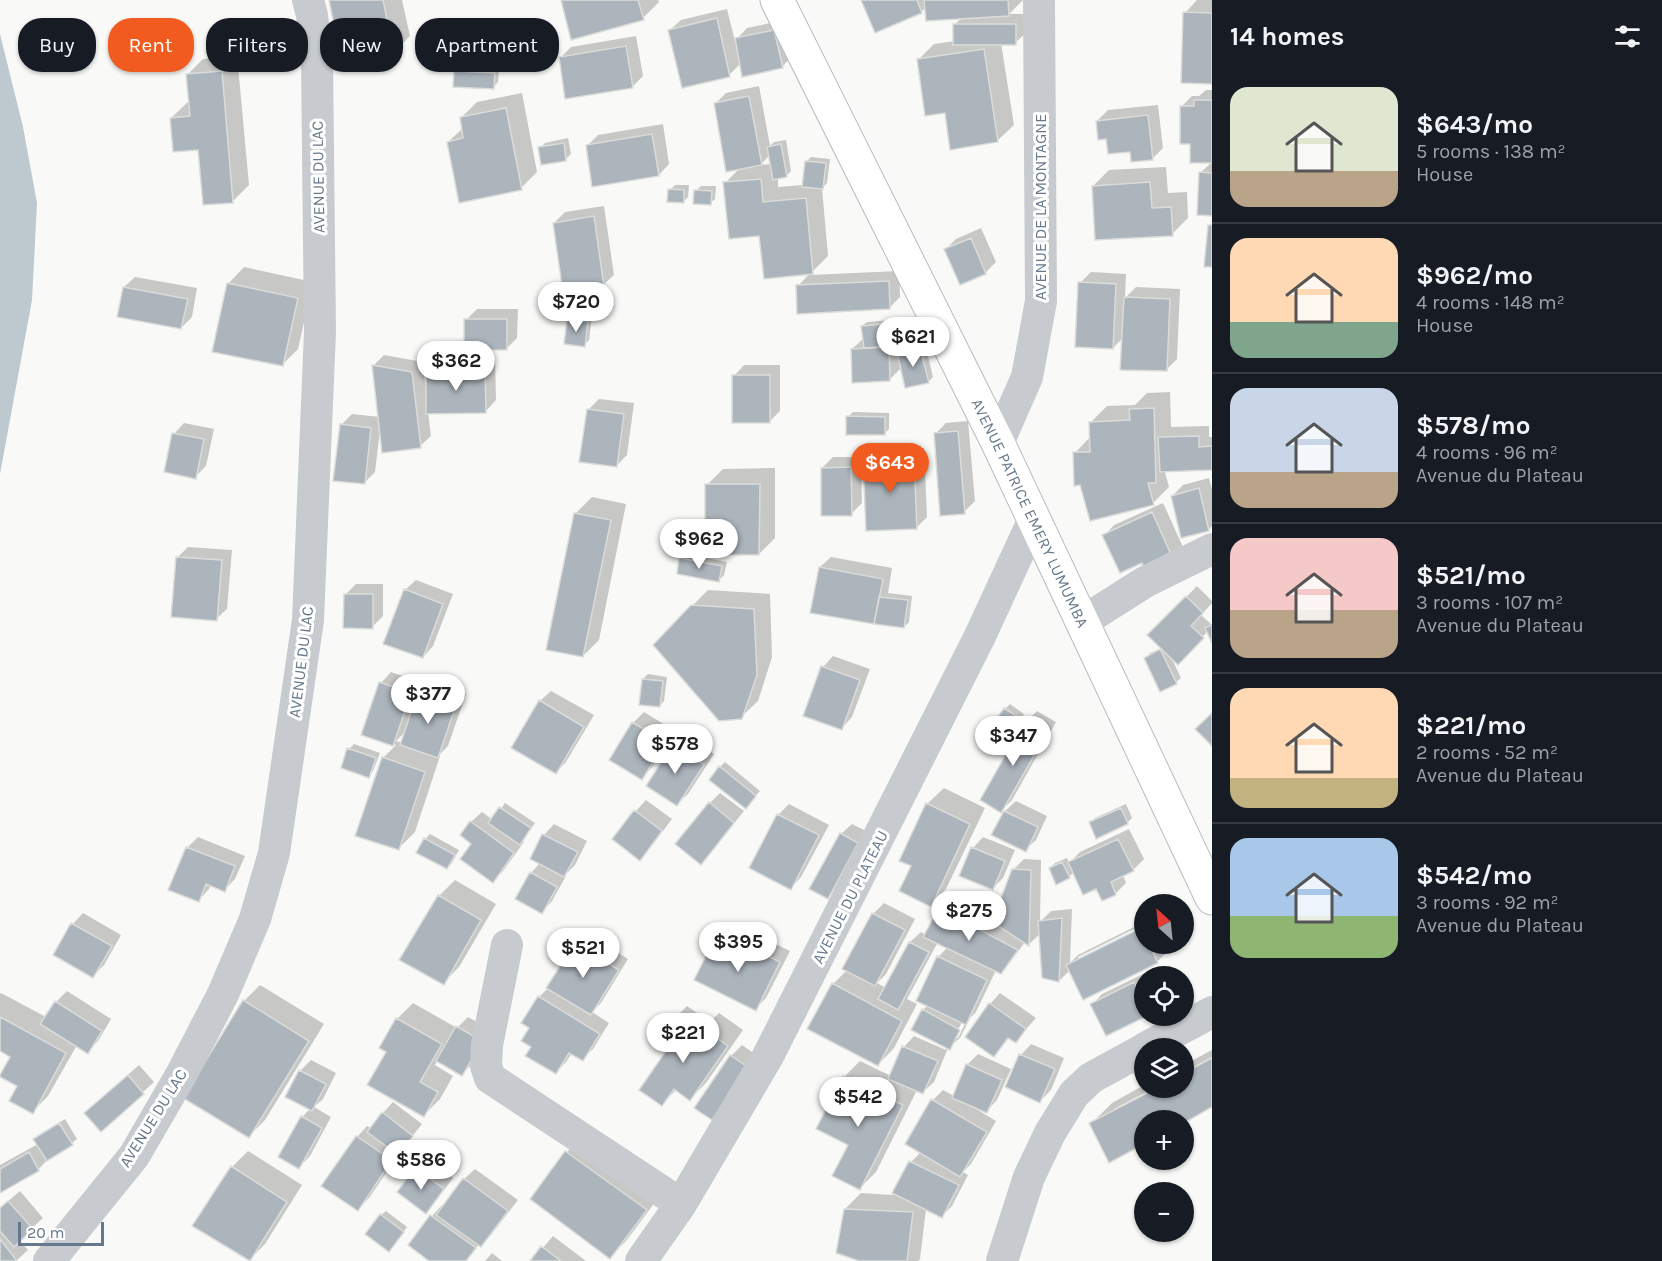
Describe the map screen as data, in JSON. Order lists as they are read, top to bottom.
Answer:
{
  "streets": {
    "main road": ["AVENUE PATRICE EMERY LUMUMBA"],
    "street": ["AVENUE DU LAC", "AVENUE DE LA MONTAGNE", "AVENUE DU PLATEAU"]
  },
  "crossings": [
    ["AVENUE DE LA MONTAGNE", "AVENUE PATRICE EMERY LUMUMBA"],
    ["AVENUE PATRICE EMERY LUMUMBA", "AVENUE DU PLATEAU"]
  ],
  "scale_bar": "20 m",
  "north": "top left",
  "page": {
    "heading": "14 homes",
    "chip": [
      "Buy",
      "Rent",
      "Filters",
      "New",
      "Apartment"
    ],
    "list": [
      {
        "name": "$643/mo",
        "note": "5 rooms · 138 m² · House"
      },
      {
        "name": "$962/mo",
        "note": "4 rooms · 148 m² · House"
      },
      {
        "name": "$578/mo",
        "note": "4 rooms · 96 m² · Avenue du Plateau"
      },
      {
        "name": "$521/mo",
        "note": "3 rooms · 107 m² · Avenue du Plateau"
      },
      {
        "name": "$221/mo",
        "note": "2 rooms · 52 m² · Avenue du Plateau"
      },
      {
        "name": "$542/mo",
        "note": "3 rooms · 92 m² · Avenue du Plateau"
      }
    ],
    "price": [
      "$720",
      "$621",
      "$362",
      "$643",
      "$962",
      "$377",
      "$347",
      "$578",
      "$275",
      "$395",
      "$521",
      "$221",
      "$542",
      "$586"
    ],
    "map_buttons": ["+", "−"],
    "scale": "20 m"
  }
}
